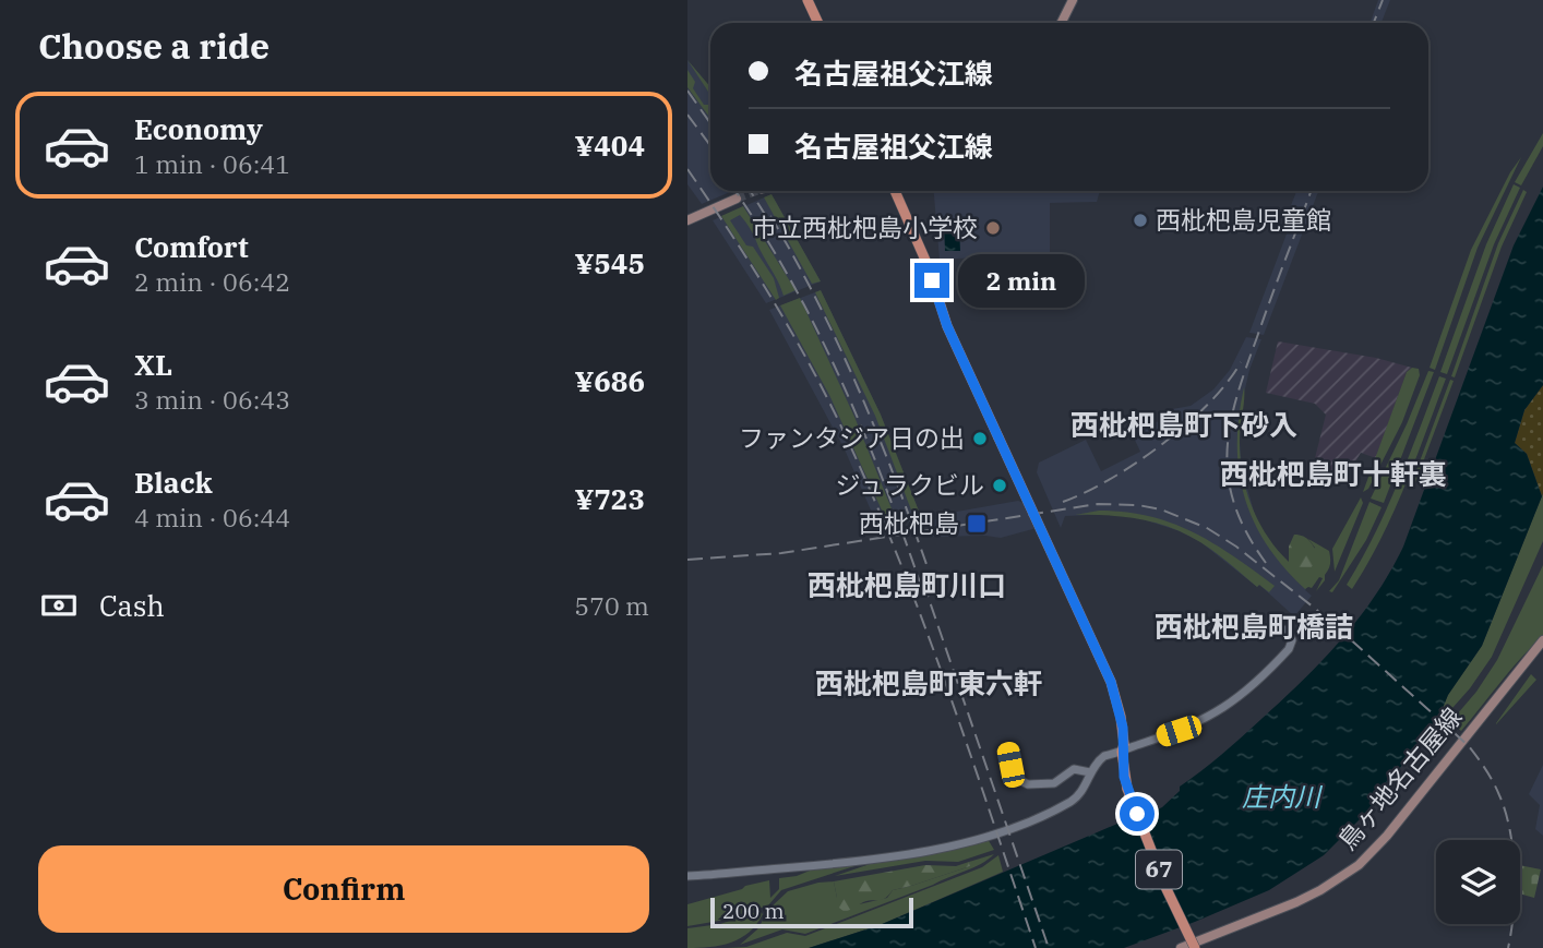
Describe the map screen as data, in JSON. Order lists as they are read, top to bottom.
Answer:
{
  "streets": {
    "main road": ["鳥ヶ地名古屋線", "67"]
  },
  "districts": [
    "西枇杷島町下砂入",
    "西枇杷島町十軒裏",
    "西枇杷島町川口",
    "西枇杷島町橋詰",
    "西枇杷島町東六軒"
  ],
  "water": ["庄内川"],
  "places": {
    "other": [
      "西枇杷島児童館",
      "市立西枇杷島小学校",
      "ファンタジア日の出",
      "ジュラクビル"
    ],
    "transit": ["西枇杷島"]
  },
  "scale_bar": "200 m",
  "page": {
    "heading": "Choose a ride",
    "banner": ["名古屋祖父江線", "名古屋祖父江線"],
    "list": [
      {
        "name": "Economy",
        "note": "1 min · 06:41",
        "value": "¥404"
      },
      {
        "name": "Comfort",
        "note": "2 min · 06:42",
        "value": "¥545"
      },
      {
        "name": "XL",
        "note": "3 min · 06:43",
        "value": "¥686"
      },
      {
        "name": "Black",
        "note": "4 min · 06:44",
        "value": "¥723"
      }
    ],
    "bubble": "2 min",
    "pay": ["Cash", "570 m"],
    "buttons": "Confirm",
    "scale": "200 m"
  }
}
